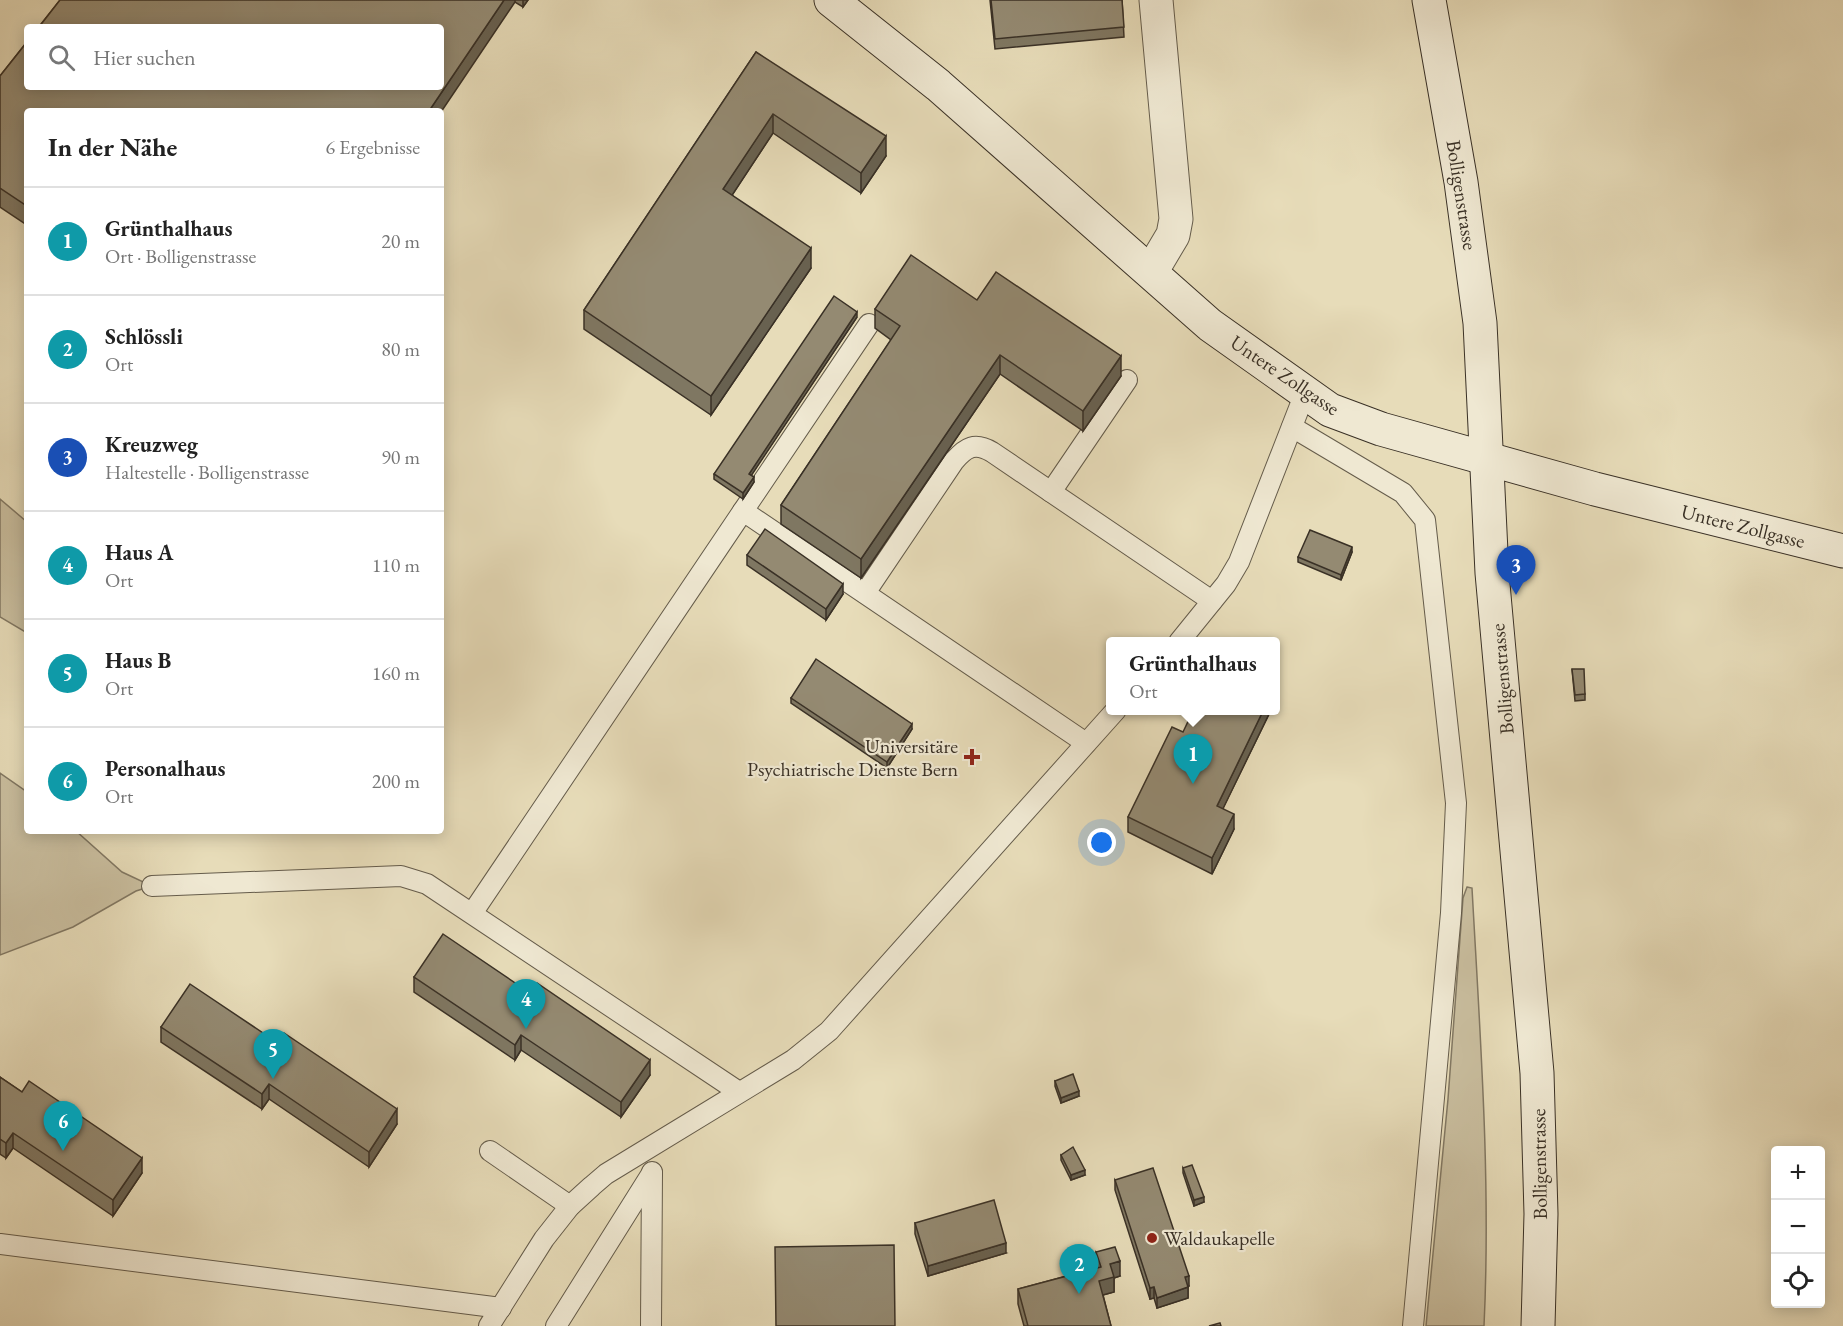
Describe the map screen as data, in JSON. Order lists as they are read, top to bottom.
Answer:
{
  "streets": {
    "street": ["Bolligenstrasse", "Untere Zollgasse"]
  },
  "crossings": [
    ["Bolligenstrasse", "Untere Zollgasse"]
  ],
  "places": {
    "health": ["Universitäre Psychiatrische Dienste Bern"],
    "other": ["Waldaukapelle"]
  },
  "page": {
    "search": "Hier suchen",
    "heading": ["In der Nähe", "6 Ergebnisse"],
    "list": [
      {
        "mark": "1",
        "name": "Grünthalhaus",
        "note": "Ort · Bolligenstrasse",
        "value": "20 m"
      },
      {
        "mark": "2",
        "name": "Schlössli",
        "note": "Ort",
        "value": "80 m"
      },
      {
        "mark": "3",
        "name": "Kreuzweg",
        "note": "Haltestelle · Bolligenstrasse",
        "value": "90 m"
      },
      {
        "mark": "4",
        "name": "Haus A",
        "note": "Ort",
        "value": "110 m"
      },
      {
        "mark": "5",
        "name": "Haus B",
        "note": "Ort",
        "value": "160 m"
      },
      {
        "mark": "6",
        "name": "Personalhaus",
        "note": "Ort",
        "value": "200 m"
      }
    ],
    "pins": [
      "3",
      "1",
      "4",
      "5",
      "6",
      "2"
    ],
    "popup": ["Grünthalhaus", "Ort"],
    "map_buttons": ["+", "−"]
  }
}
